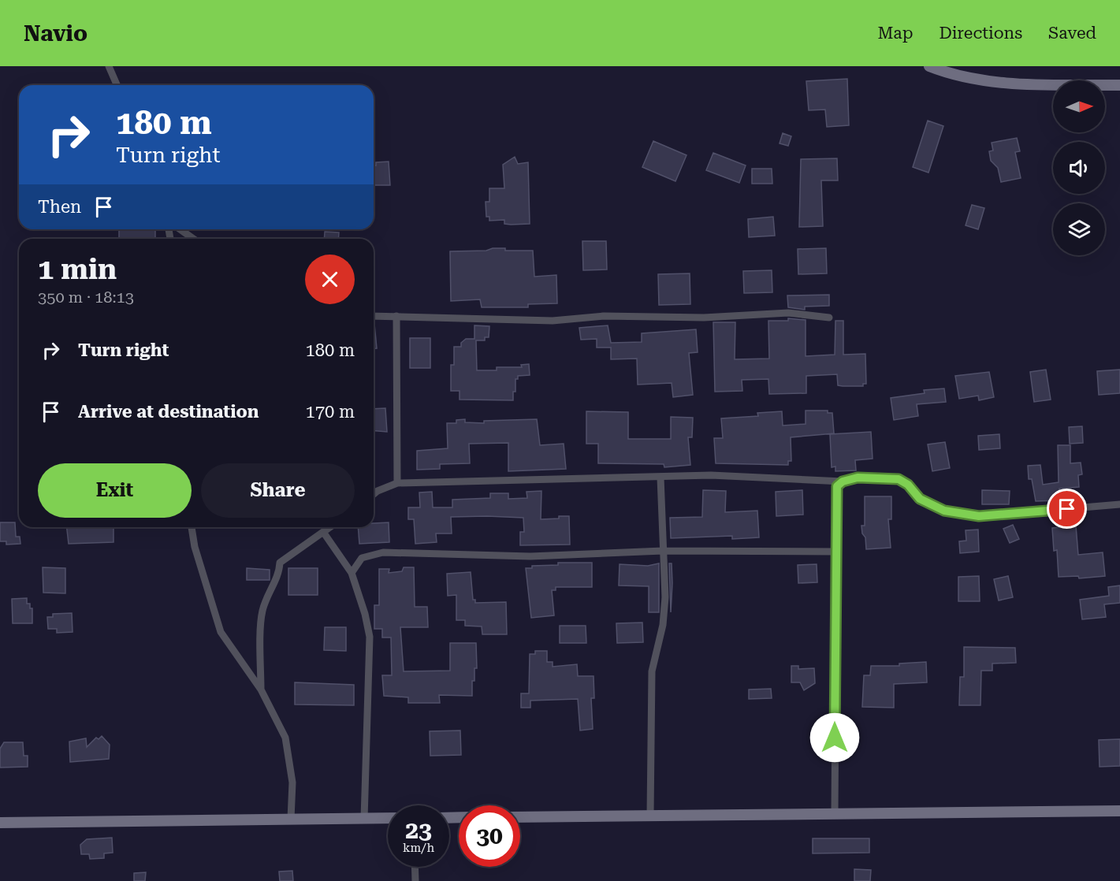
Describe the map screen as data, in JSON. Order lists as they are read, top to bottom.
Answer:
{
  "north": "right",
  "page": {
    "header": "Navio",
    "nav": ["Map", "Directions", "Saved"],
    "turn": ["180 m", "Turn right"],
    "then": "Then",
    "heading": ["1 min", "350 m · 18:13"],
    "list": [
      {
        "name": "Turn right",
        "value": "180 m"
      },
      {
        "name": "Arrive at destination",
        "value": "170 m"
      }
    ],
    "buttons": ["Exit", "Share"],
    "speed": "23 km/h",
    "limit": "30"
  }
}
